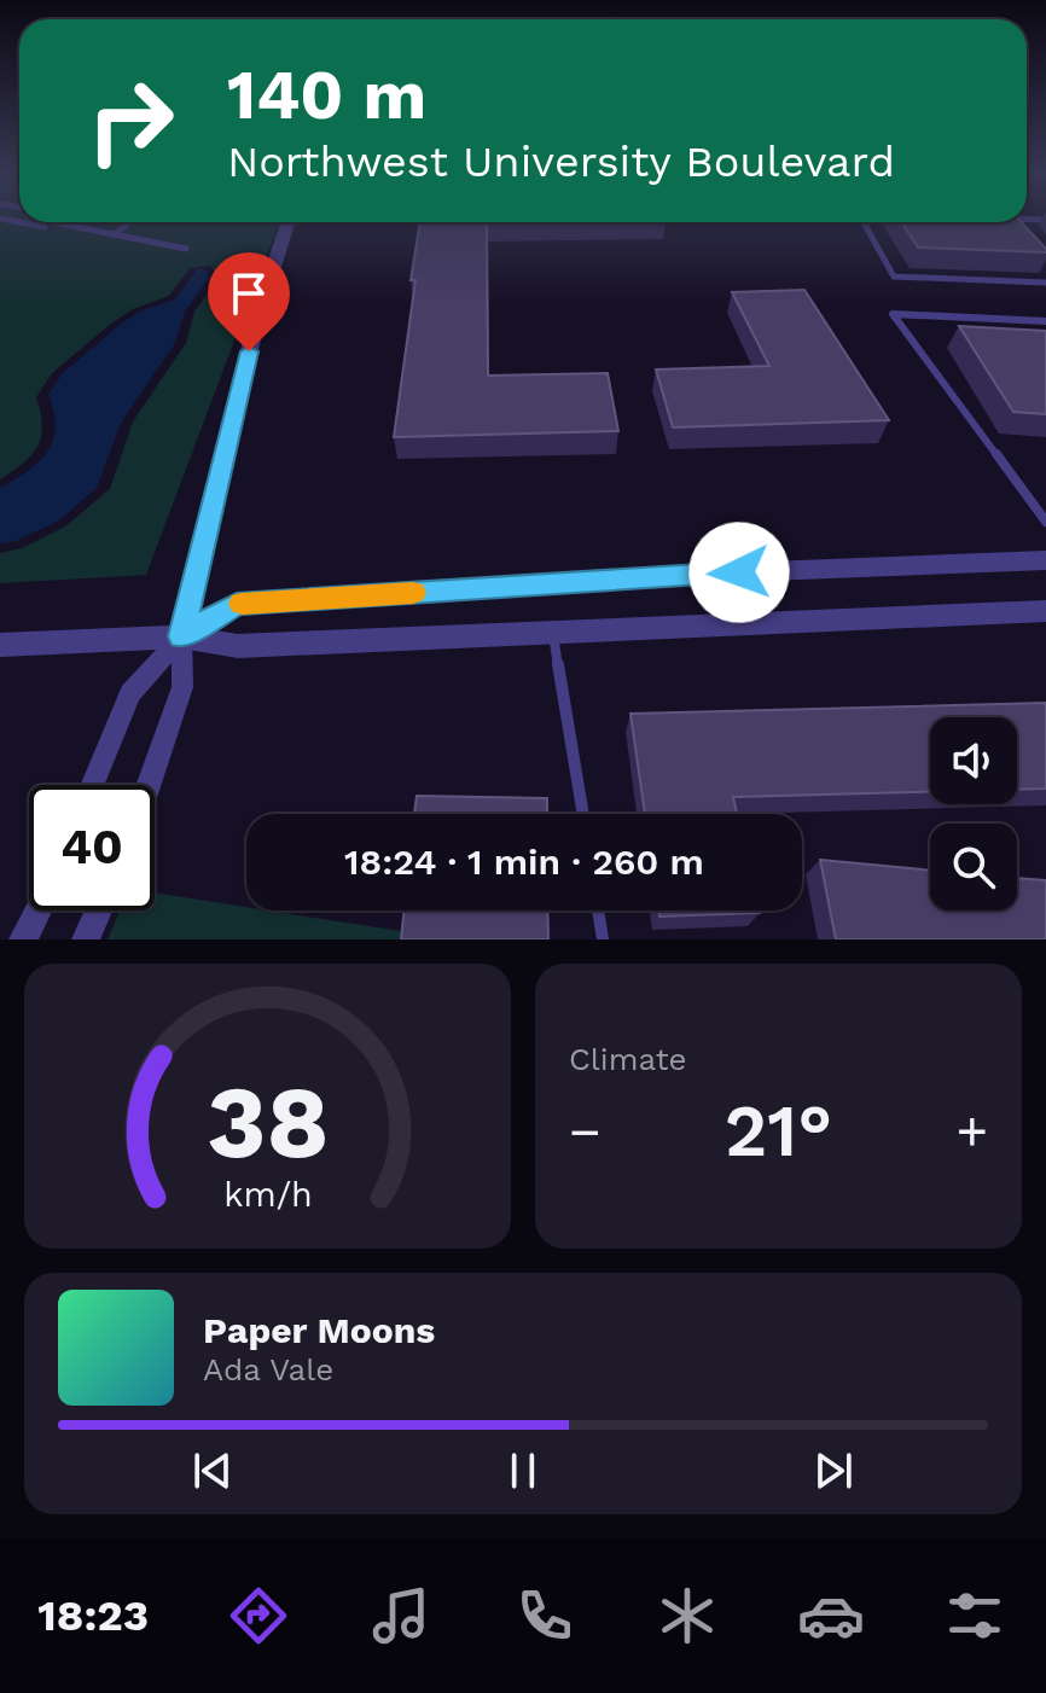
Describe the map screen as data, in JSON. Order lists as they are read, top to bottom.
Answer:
{
  "page": {
    "turn": ["140 m", "Northwest University Boulevard"],
    "limit": "40",
    "trip": "18:24 · 1 min · 260 m",
    "tile": "Climate",
    "heat": ["−", "21°", "+"],
    "song": ["Paper Moons", "Ada Vale"],
    "tabs": "18:23",
    "gauge": ["38", "km/h"]
  }
}
